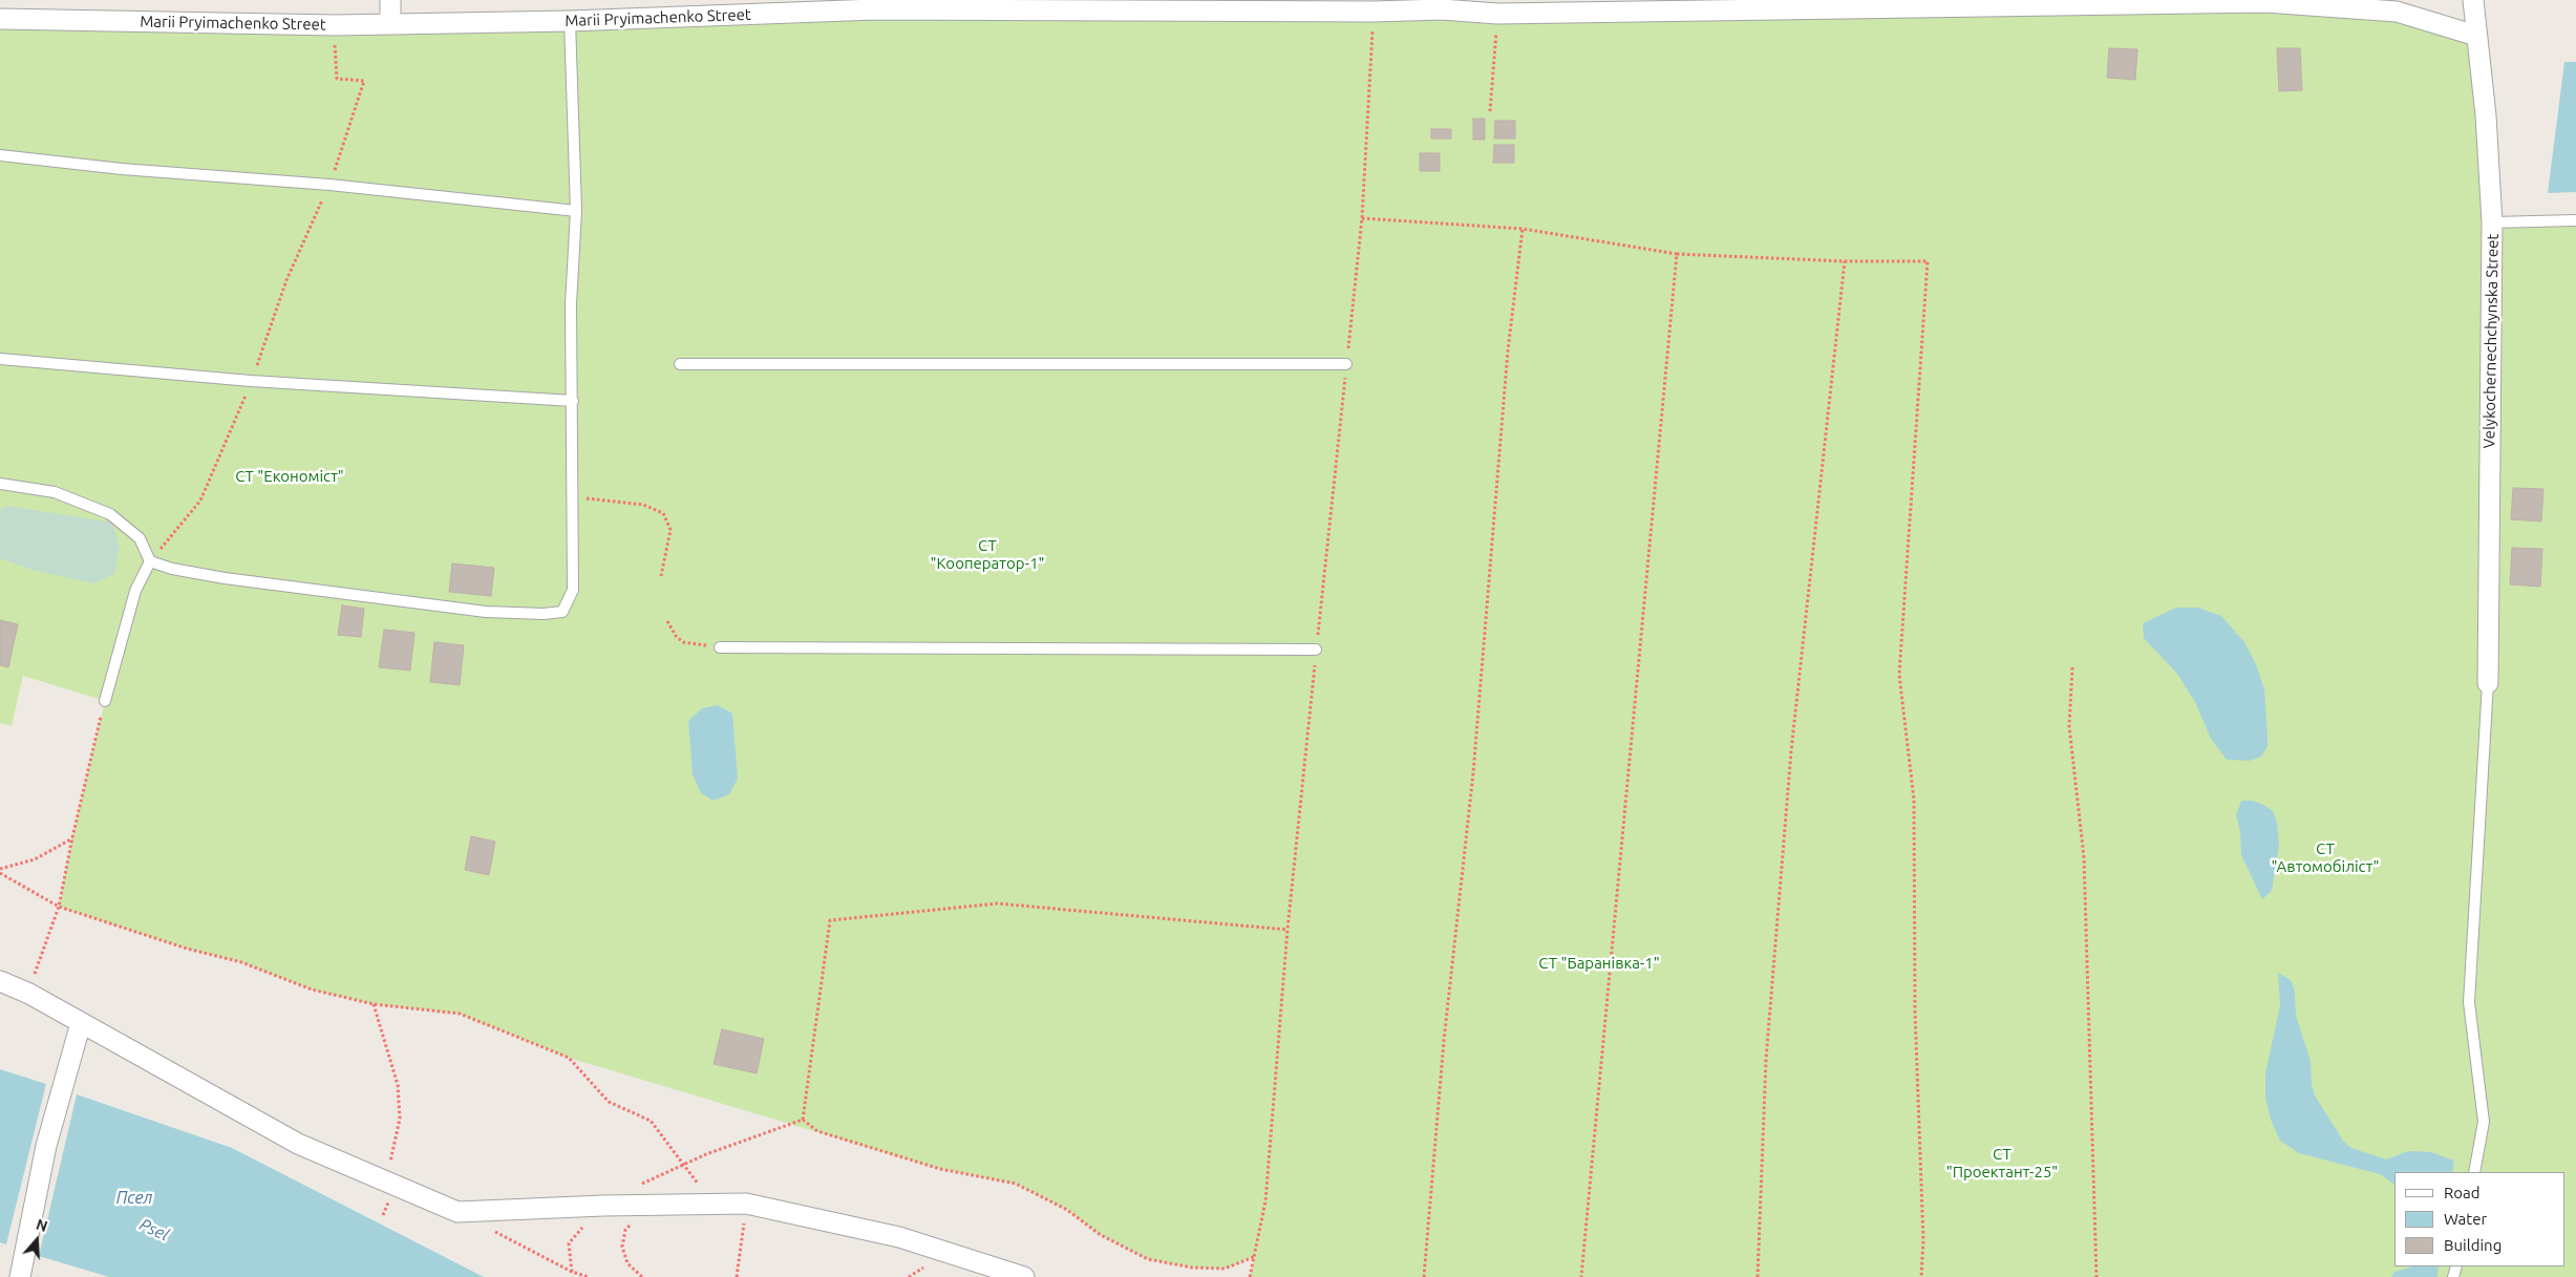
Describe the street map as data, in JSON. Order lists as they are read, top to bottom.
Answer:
{
  "streets": {
    "street": ["Marii Pryimachenko Street", "Velykochernechchynska Street"]
  },
  "crossings": [
    ["Marii Pryimachenko Street", "Velykochernechchynska Street"]
  ],
  "water": ["Псел", "Psel"],
  "parks": [
    "СТ \"Економіст\"",
    "СТ \"Кооператор-1\"",
    "СТ \"Автомобіліст\"",
    "СТ \"Баранівка-1\"",
    "СТ \"Проектант-25\""
  ],
  "legend": ["Road", "Water", "Building"],
  "north": "top"
}
